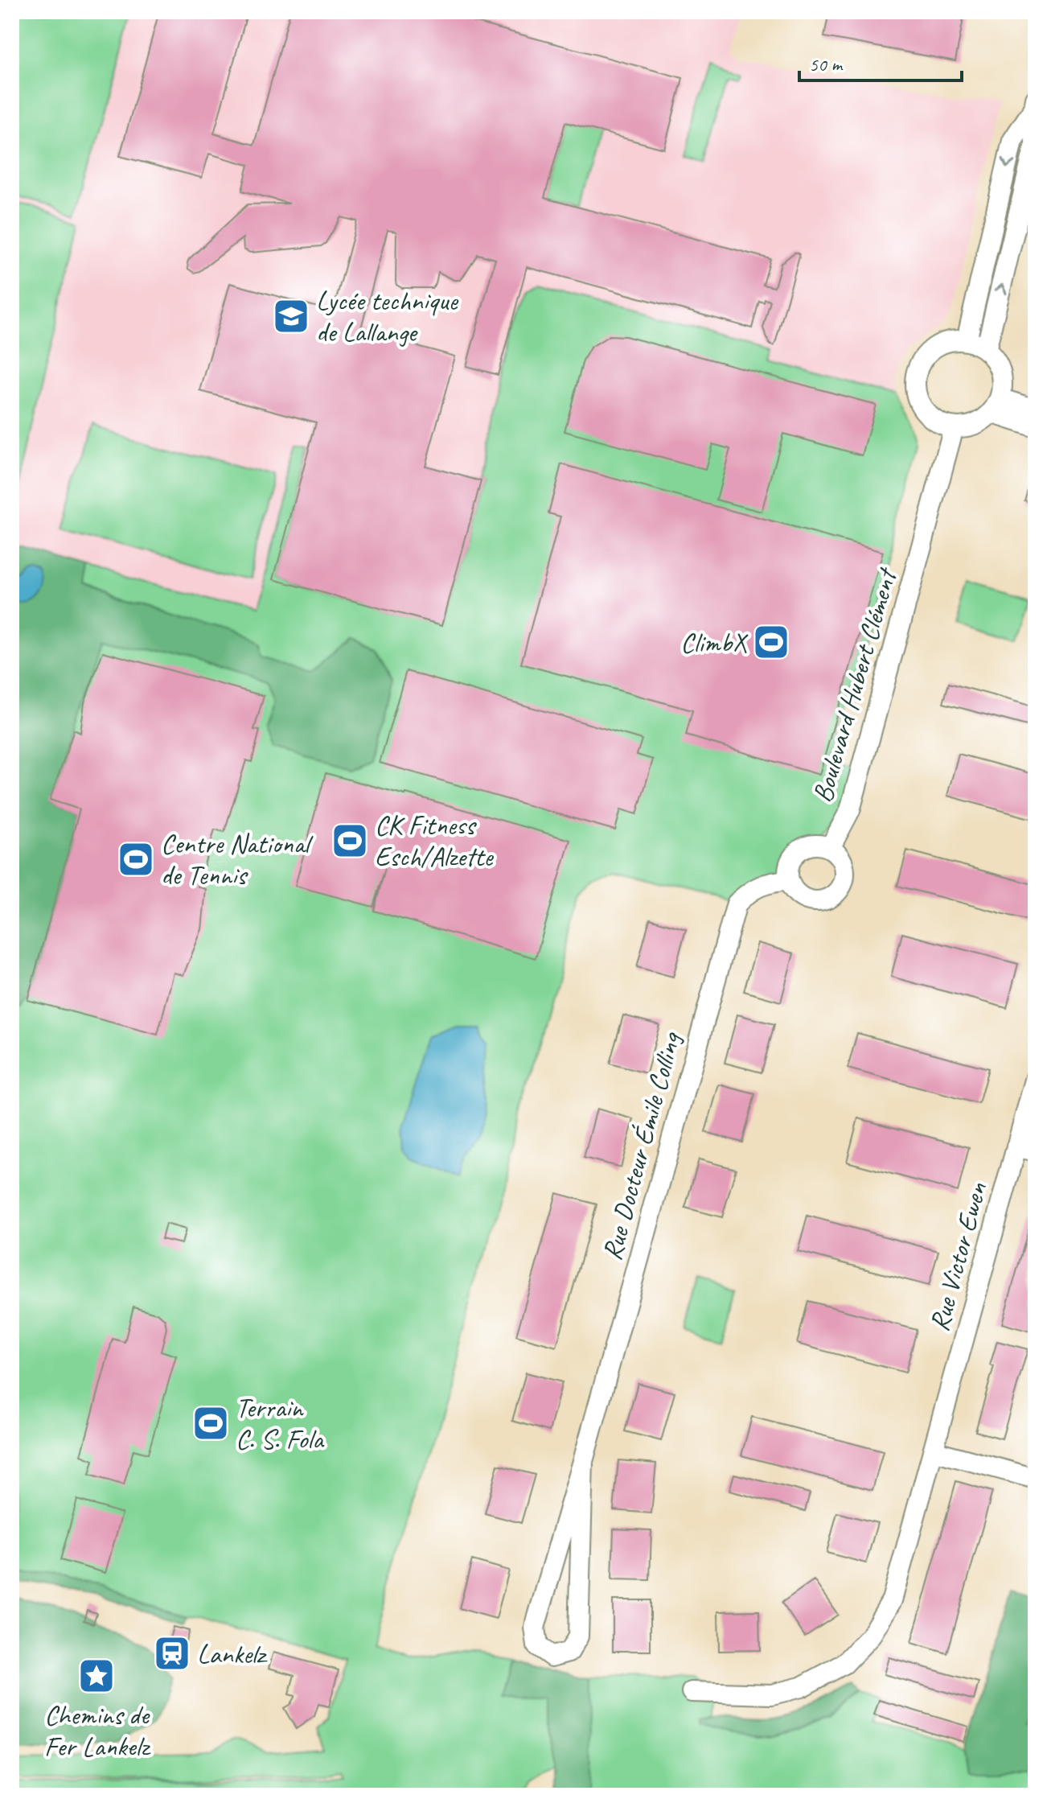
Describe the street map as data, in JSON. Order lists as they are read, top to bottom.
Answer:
{
  "streets": {
    "street": ["Boulevard Hubert Clément", "Rue Docteur Émile Colling", "Rue Victor Ewen"]
  },
  "crossings": [
    ["Boulevard Hubert Clément", "Rue Docteur Émile Colling"]
  ],
  "places": {
    "school or university": ["Lycée technique de Lallange"],
    "sports": [
      "ClimbX",
      "CK Fitness Esch/Alzette",
      "Centre National de Tennis",
      "Terrain C. S. Fola"
    ],
    "station": ["Lankelz"],
    "place": ["Chemins de Fer Lankelz"]
  },
  "scale_bar": "50 m"
}
